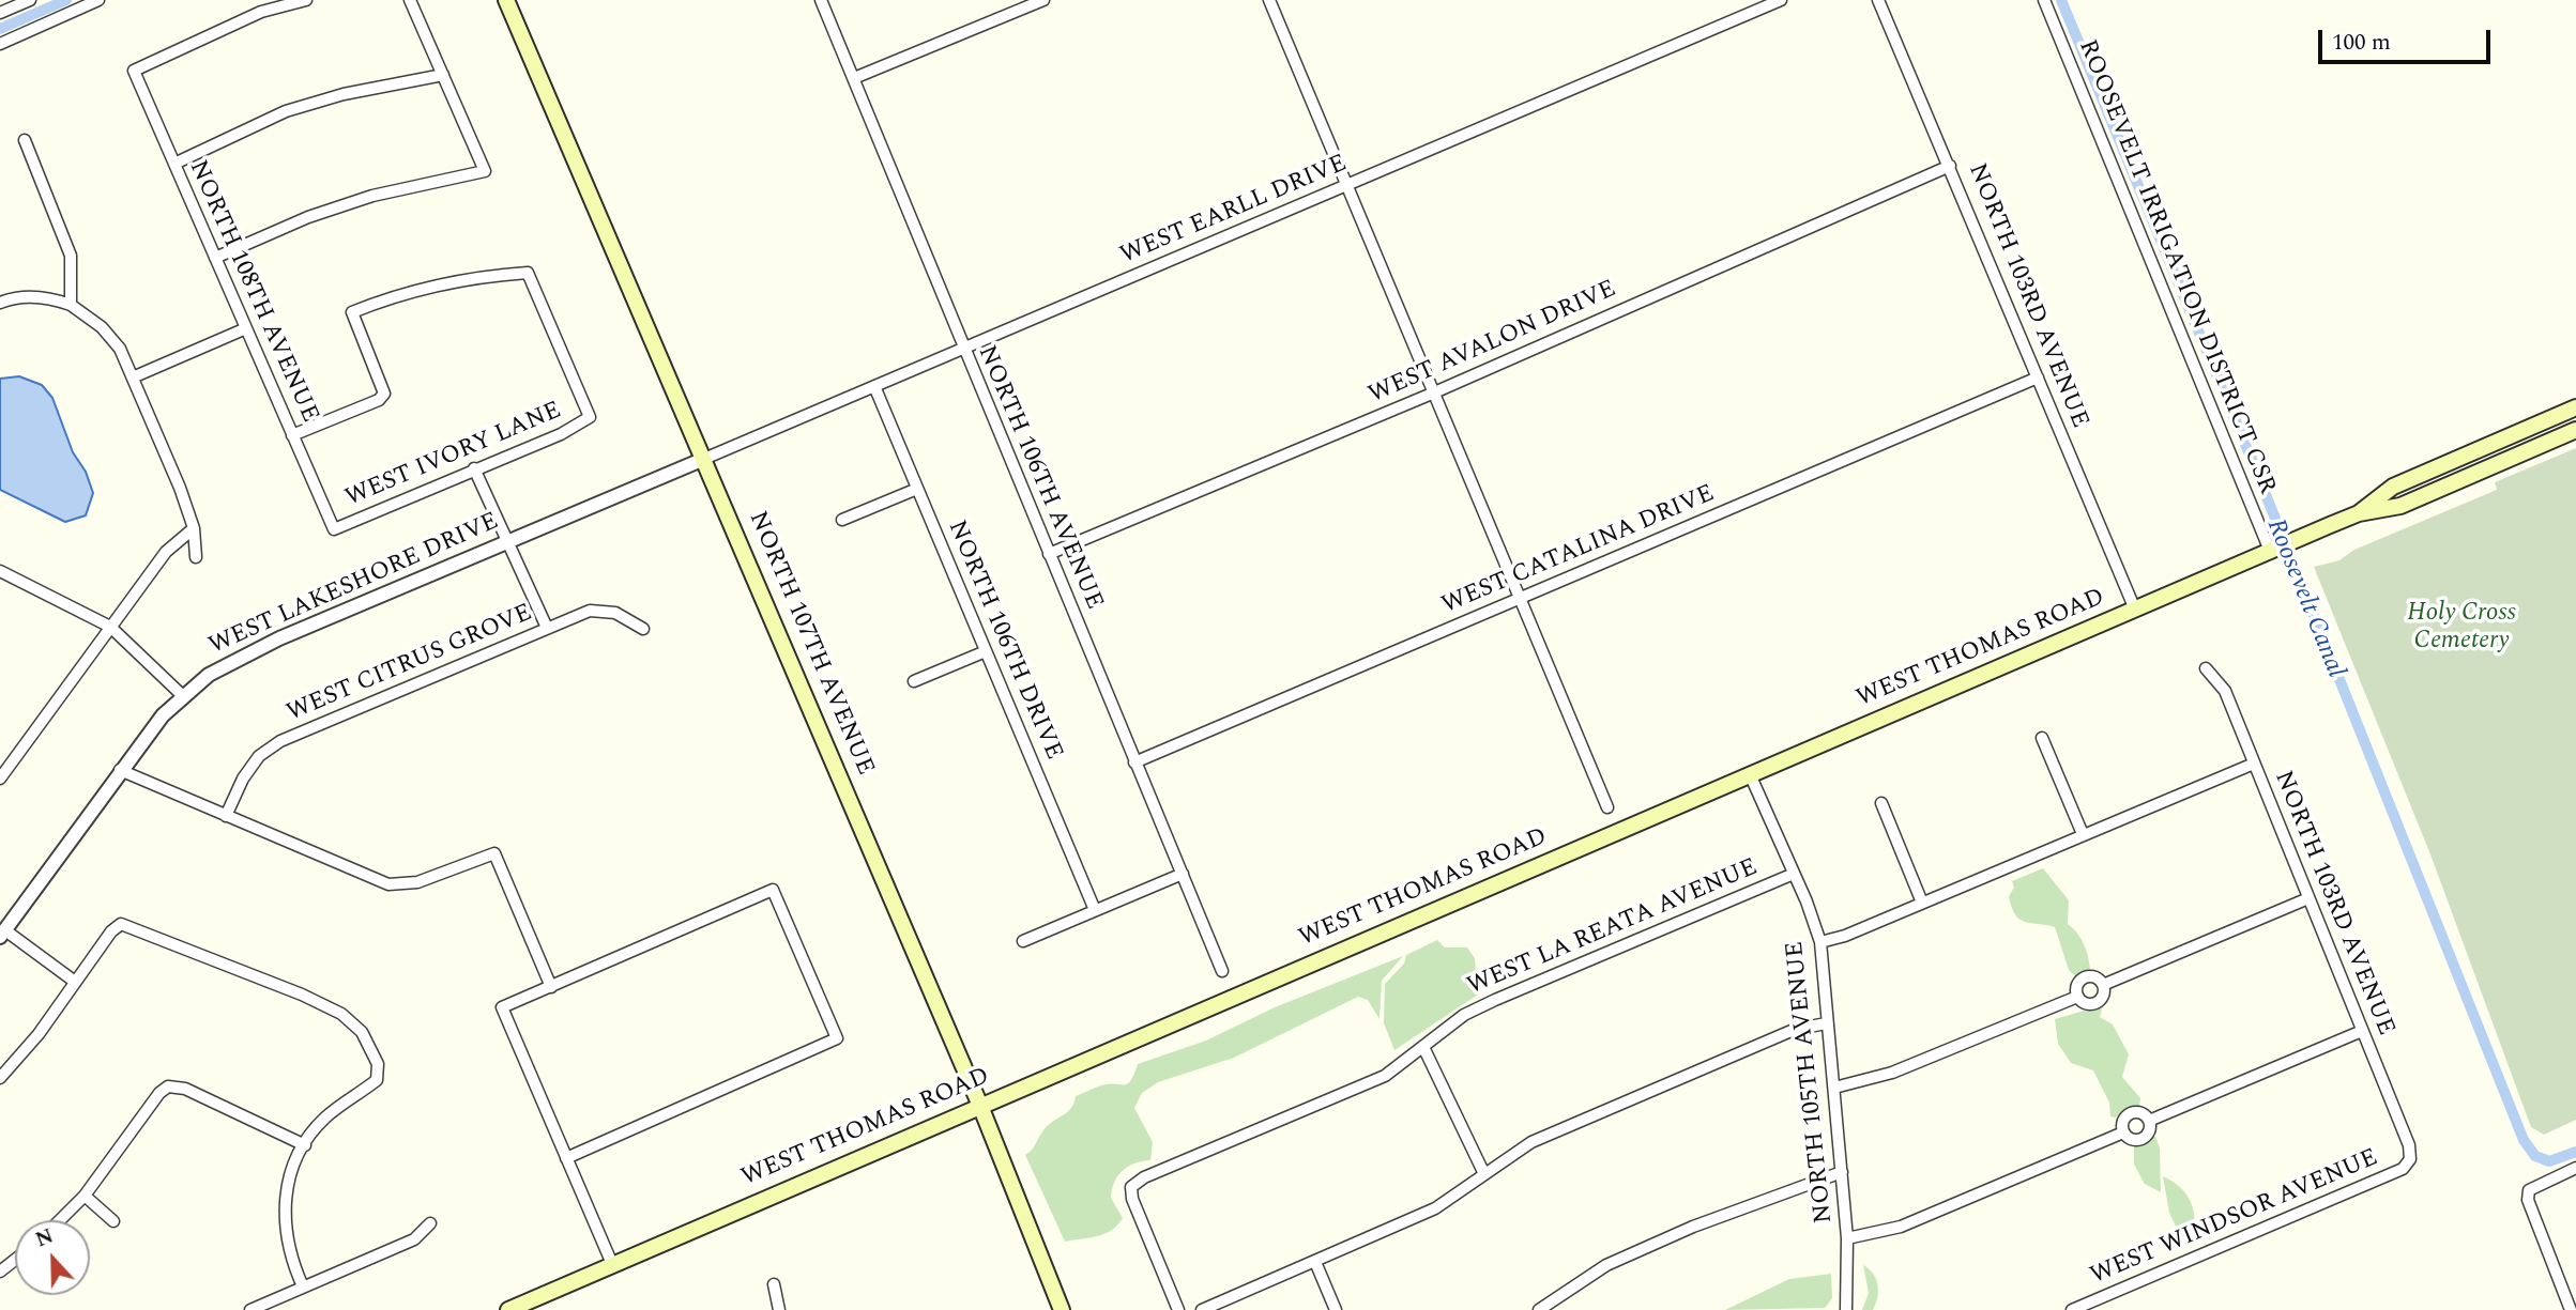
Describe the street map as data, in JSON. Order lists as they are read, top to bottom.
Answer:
{
  "streets": {
    "main road": ["NORTH 107TH AVENUE", "WEST THOMAS ROAD"],
    "street": [
      "WEST EARLL DRIVE",
      "ROOSEVELT IRRIGATION DISTRICT CSR",
      "NORTH 108TH AVENUE",
      "NORTH 103RD AVENUE",
      "WEST AVALON DRIVE",
      "WEST IVORY LANE",
      "NORTH 106TH AVENUE",
      "WEST CATALINA DRIVE",
      "WEST LAKESHORE DRIVE",
      "NORTH 106TH DRIVE",
      "WEST CITRUS GROVE",
      "WEST LA REATA AVENUE",
      "NORTH 105TH AVENUE",
      "WEST WINDSOR AVENUE"
    ]
  },
  "crossings": [
    ["WEST EARLL DRIVE", "NORTH 106TH AVENUE"],
    ["WEST EARLL DRIVE", "WEST LAKESHORE DRIVE"],
    ["WEST EARLL DRIVE", "NORTH 106TH DRIVE"],
    ["WEST EARLL DRIVE", "NORTH 107TH AVENUE"],
    ["ROOSEVELT IRRIGATION DISTRICT CSR", "WEST THOMAS ROAD"],
    ["NORTH 108TH AVENUE", "WEST IVORY LANE"],
    ["NORTH 103RD AVENUE", "WEST AVALON DRIVE"],
    ["NORTH 103RD AVENUE", "WEST CATALINA DRIVE"],
    ["NORTH 103RD AVENUE", "WEST THOMAS ROAD"],
    ["NORTH 103RD AVENUE", "WEST WINDSOR AVENUE"],
    ["WEST AVALON DRIVE", "NORTH 106TH AVENUE"],
    ["NORTH 106TH AVENUE", "WEST CATALINA DRIVE"],
    ["WEST LAKESHORE DRIVE", "NORTH 107TH AVENUE"],
    ["NORTH 107TH AVENUE", "WEST THOMAS ROAD"],
    ["WEST THOMAS ROAD", "NORTH 105TH AVENUE"],
    ["WEST LA REATA AVENUE", "NORTH 105TH AVENUE"]
  ],
  "water": ["Roosevelt Canal"],
  "parks": ["Holy Cross Cemetery"],
  "scale_bar": "100 m",
  "north": "top"
}
